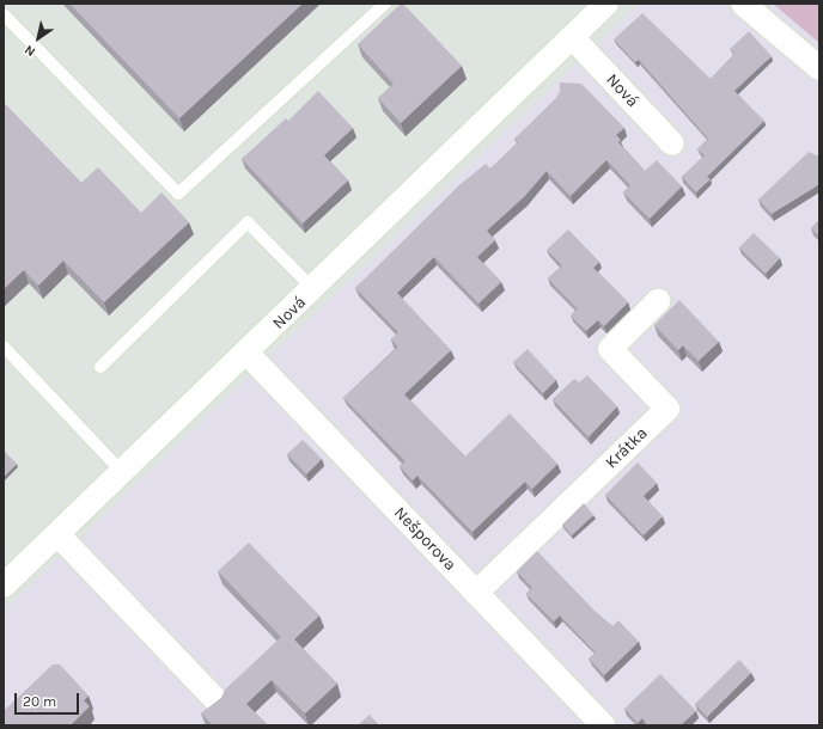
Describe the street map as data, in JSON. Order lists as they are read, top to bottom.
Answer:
{
  "streets": {
    "street": ["Nová", "Krátka", "Nešporova"]
  },
  "crossings": [
    ["Nová", "Nešporova"],
    ["Krátka", "Nešporova"]
  ],
  "scale_bar": "20 m",
  "north": "bottom left"
}
